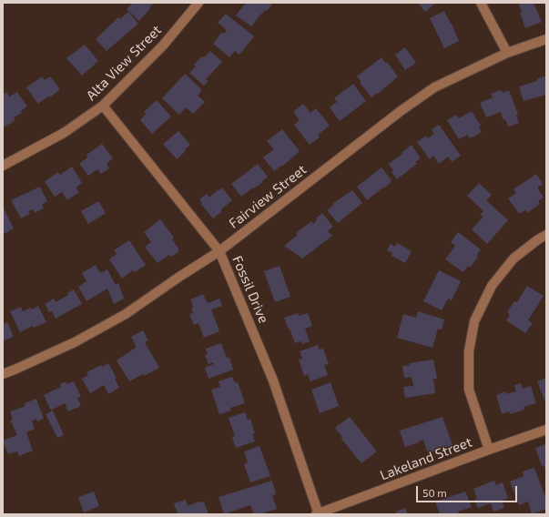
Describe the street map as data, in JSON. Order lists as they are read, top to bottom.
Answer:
{
  "streets": {
    "street": [
      "Alta View Street",
      "Fairview Street",
      "Fossil Drive",
      "Lakeland Street"
    ]
  },
  "crossings": [
    ["Alta View Street", "Fossil Drive"],
    ["Fairview Street", "Fossil Drive"],
    ["Fossil Drive", "Lakeland Street"]
  ],
  "scale_bar": "50 m"
}
